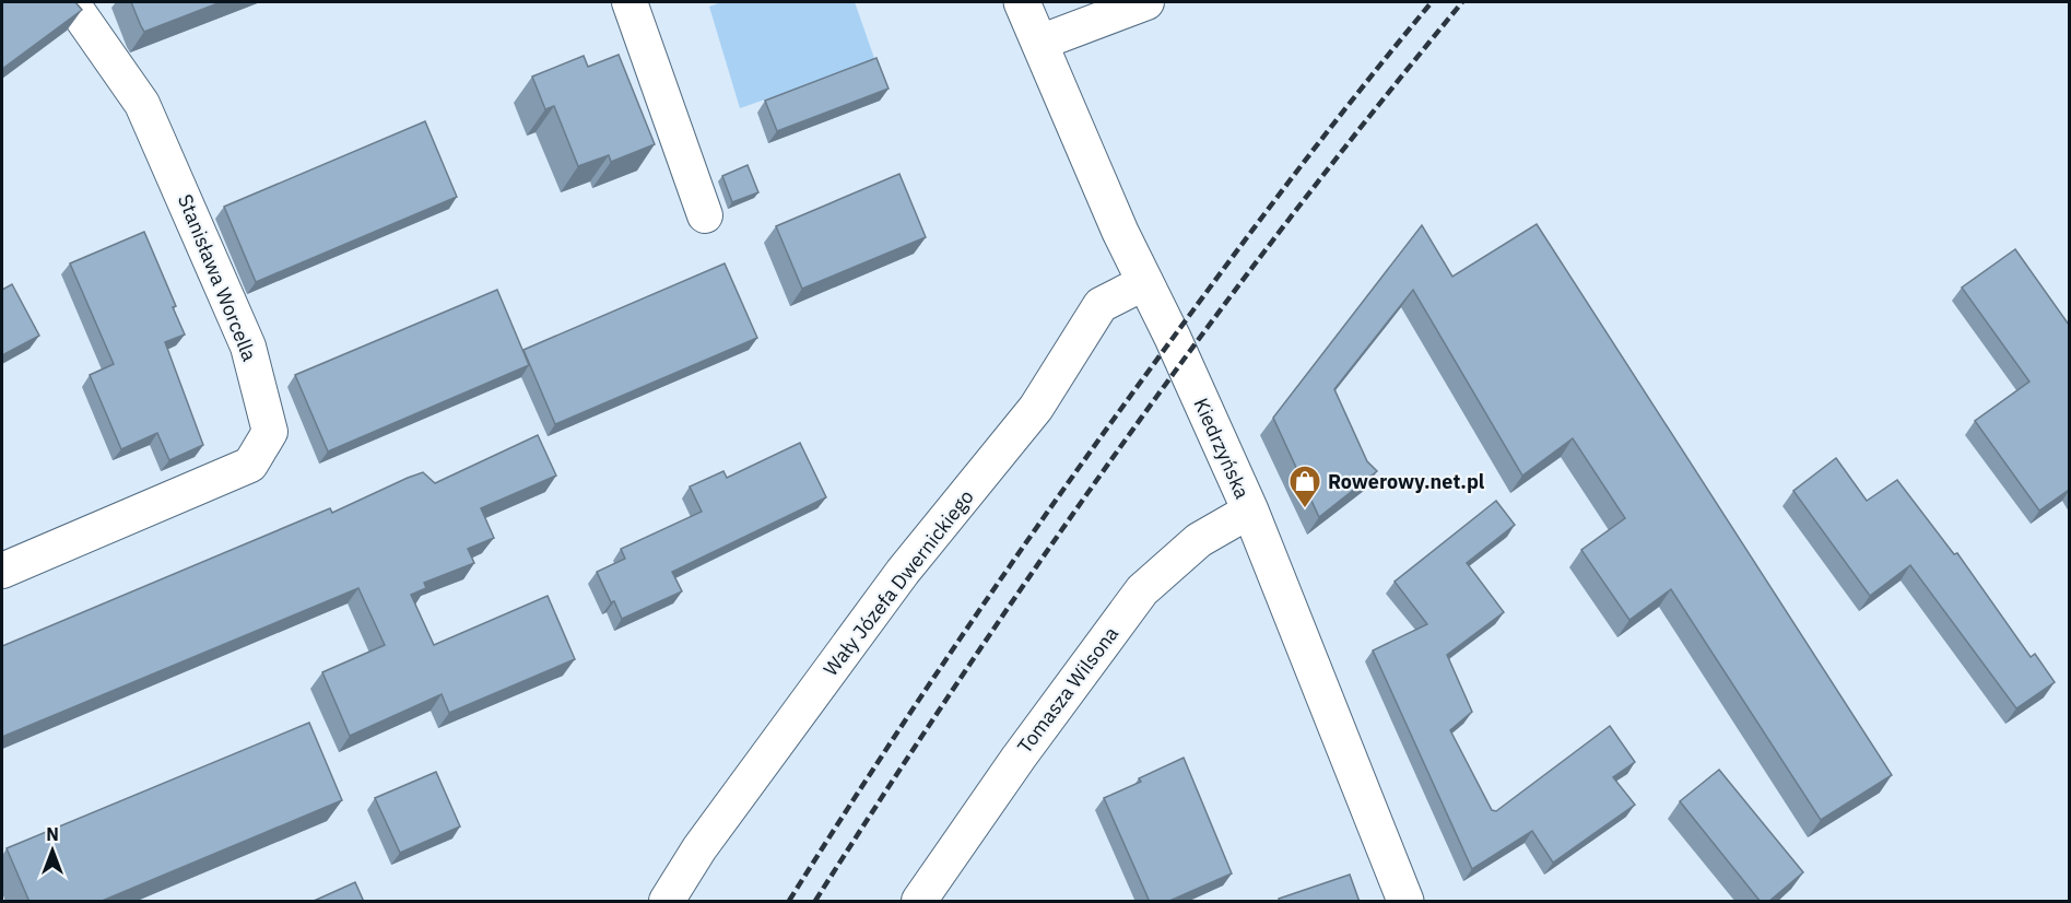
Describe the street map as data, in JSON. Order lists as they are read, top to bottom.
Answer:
{
  "streets": {
    "street": [
      "Stanisława Worcella",
      "Kiedrzyńska",
      "Wały Józefa Dwernickiego",
      "Tomasza Wilsona"
    ]
  },
  "crossings": [
    ["Kiedrzyńska", "Wały Józefa Dwernickiego"],
    ["Kiedrzyńska", "Tomasza Wilsona"]
  ],
  "places": {
    "shop": ["Rowerowy.net.pl"]
  },
  "north": "top"
}
